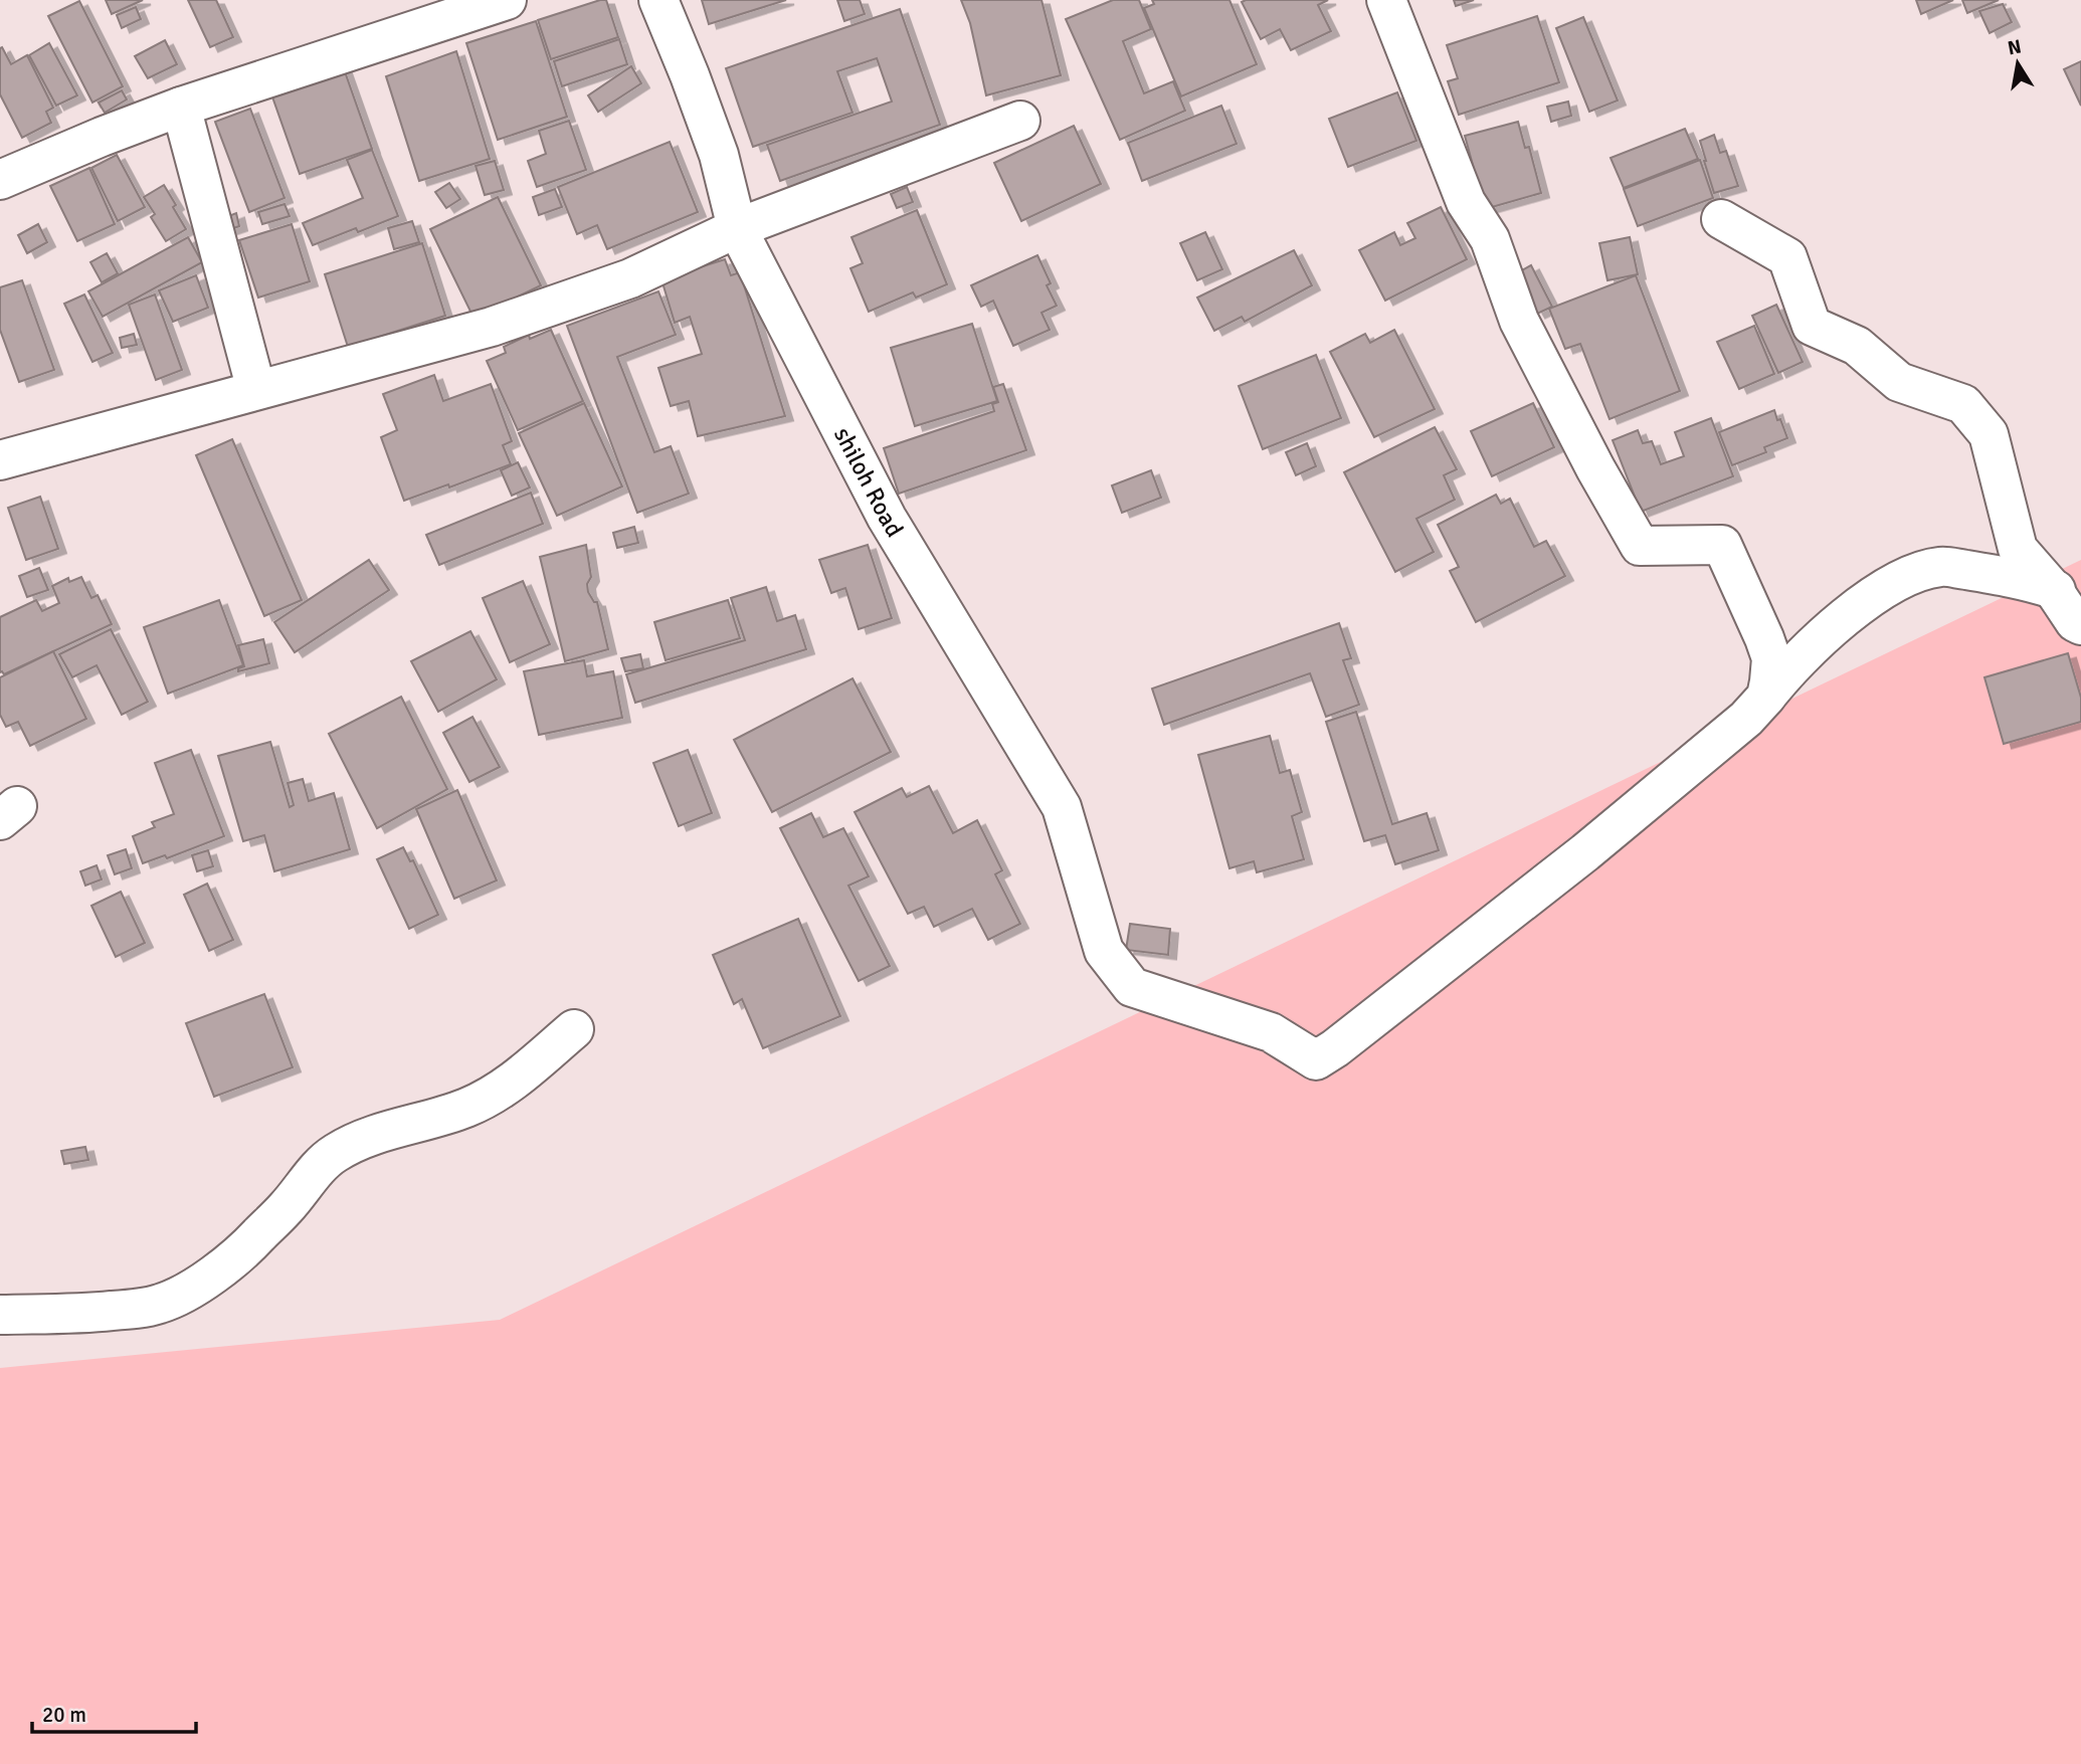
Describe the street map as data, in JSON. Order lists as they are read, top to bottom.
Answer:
{
  "streets": {
    "street": ["shiloh Road"]
  },
  "scale_bar": "20 m",
  "north": "top"
}
